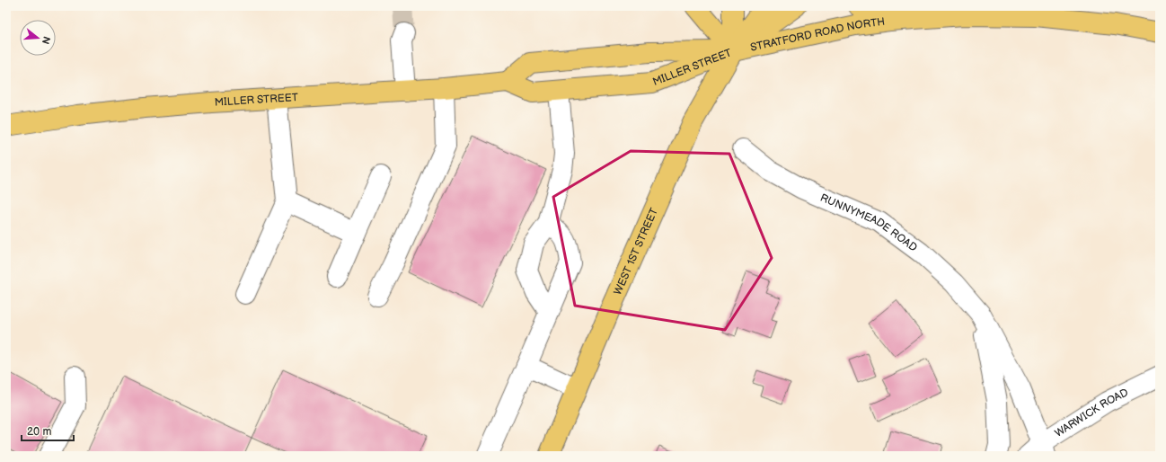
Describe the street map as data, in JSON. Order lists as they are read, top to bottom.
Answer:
{
  "streets": {
    "main road": ["STRATFORD ROAD NORTH", "MILLER STREET", "WEST 1ST STREET"],
    "street": ["RUNNYMEADE ROAD", "WARWICK ROAD"]
  },
  "crossings": [
    ["STRATFORD ROAD NORTH", "MILLER STREET"],
    ["STRATFORD ROAD NORTH", "WEST 1ST STREET"],
    ["MILLER STREET", "WEST 1ST STREET"],
    ["RUNNYMEADE ROAD", "WARWICK ROAD"]
  ],
  "scale_bar": "20 m",
  "north": "right"
}
